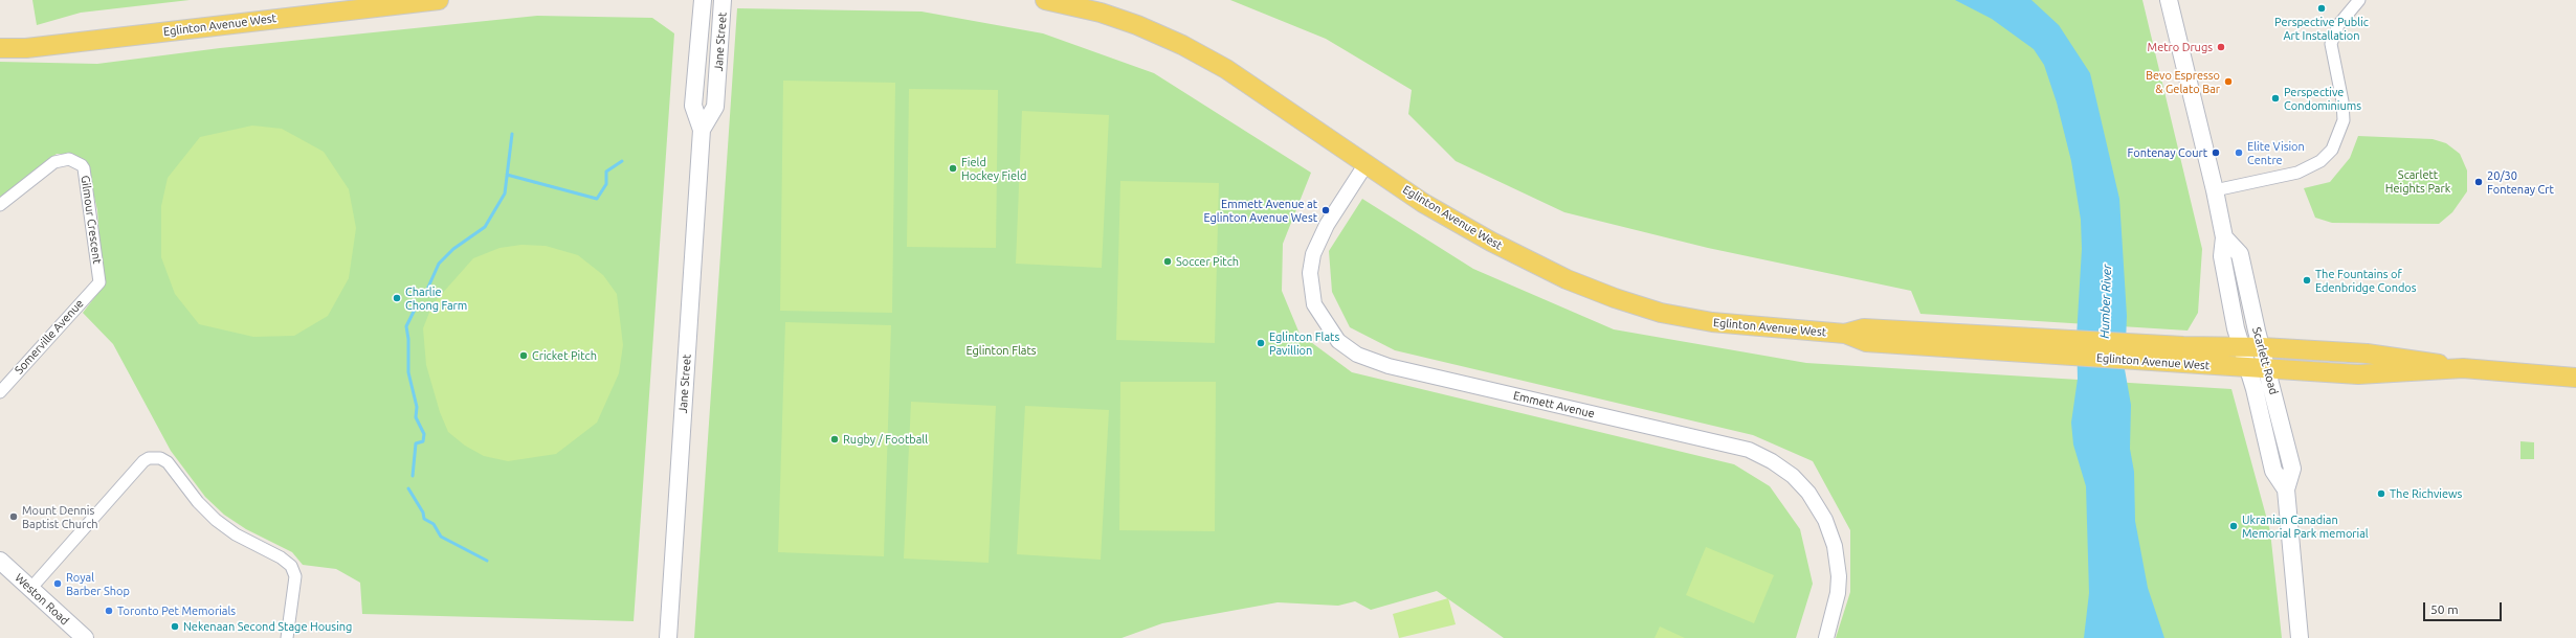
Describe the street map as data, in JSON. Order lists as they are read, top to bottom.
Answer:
{
  "streets": {
    "main road": [
      "Eglinton Avenue West",
      "Jane Street",
      "Scarlett Road",
      "Weston Road"
    ],
    "street": ["Gilmour Crescent", "Somerville Avenue", "Emmett Avenue"]
  },
  "crossings": [
    ["Eglinton Avenue West", "Scarlett Road"],
    ["Eglinton Avenue West", "Emmett Avenue"],
    ["Gilmour Crescent", "Somerville Avenue"]
  ],
  "water": ["Humber River"],
  "parks": ["Scarlett Heights Park", "Eglinton Flats"],
  "places": [
    "Perspective Public Art Installation",
    "Metro Drugs",
    "Bevo Espresso & Gelato Bar",
    "Perspective Condominiums",
    "Fontenay Court",
    "Elite Vision Centre",
    "Field Hockey Field",
    "20/30 Fontenay Crt",
    "Emmett Avenue at Eglinton Avenue West",
    "Soccer Pitch",
    "The Fountains of Edenbridge Condos",
    "Charlie Chong Farm",
    "Eglinton Flats Pavillion",
    "Cricket Pitch",
    "Rugby / Football",
    "The Richviews",
    "Mount Dennis Baptist Church",
    "Ukranian Canadian Memorial Park memorial",
    "Royal Barber Shop",
    "Toronto Pet Memorials",
    "Nekenaan Second Stage Housing"
  ],
  "scale_bar": "50 m"
}
